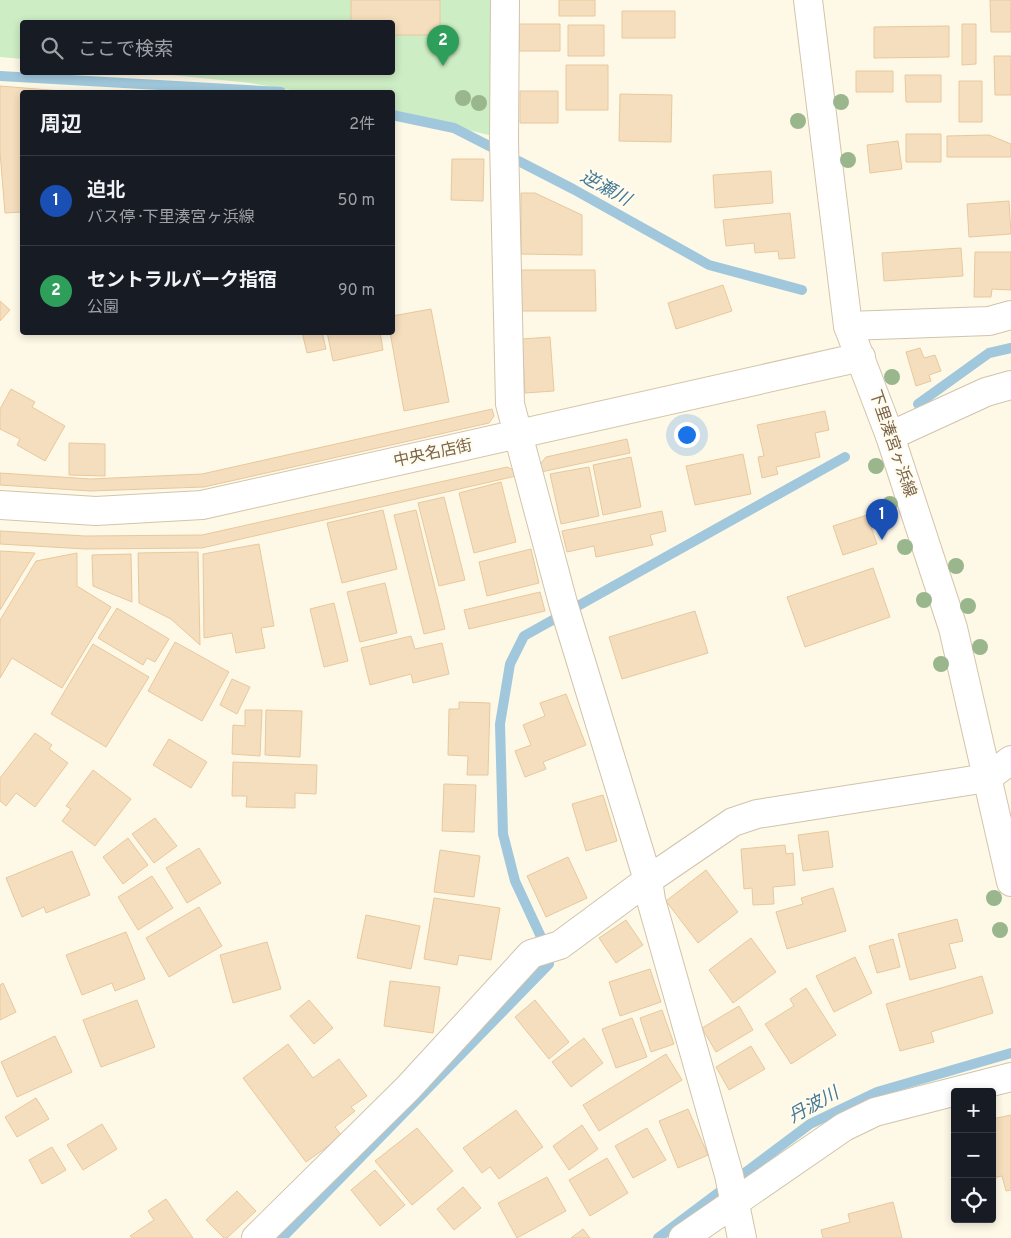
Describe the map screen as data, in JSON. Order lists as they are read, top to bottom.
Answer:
{
  "streets": {
    "street": ["下里湊宮ヶ浜線", "中央名店街"]
  },
  "crossings": [
    ["下里湊宮ヶ浜線", "中央名店街"]
  ],
  "water": ["逆瀬川", "丹波川"],
  "page": {
    "search": "ここで検索",
    "pins": ["2", "1"],
    "heading": ["周辺", "2件"],
    "list": [
      {
        "mark": "1",
        "name": "迫北",
        "note": "バス停 · 下里湊宮ヶ浜線",
        "value": "50 m"
      },
      {
        "mark": "2",
        "name": "セントラルパーク指宿",
        "note": "公園",
        "value": "90 m"
      }
    ],
    "map_buttons": ["+", "−"]
  }
}
